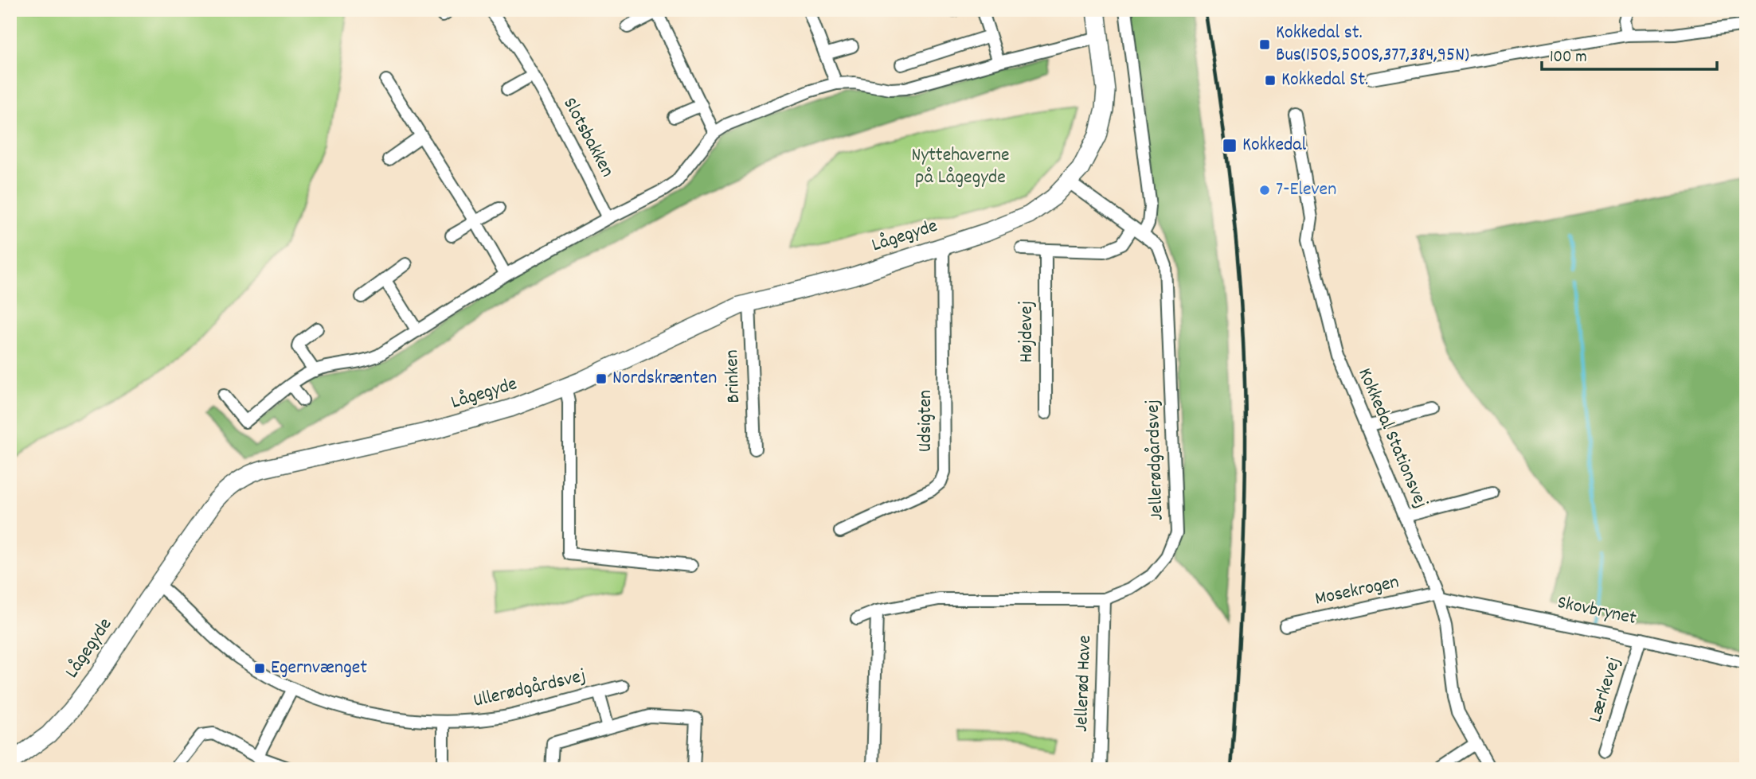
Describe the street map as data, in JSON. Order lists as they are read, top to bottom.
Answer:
{
  "streets": {
    "street": [
      "Slotsbakken",
      "Lågegyde",
      "Højdevej",
      "Brinken",
      "Udsigten",
      "Kokkedal Stationsvej",
      "Jellerødgårdsvej",
      "Mosekrogen",
      "Skovbrynet",
      "Jellerød Have",
      "Ullerødgårdsvej",
      "Lærkevej"
    ]
  },
  "crossings": [
    ["Lågegyde", "Brinken"],
    ["Lågegyde", "Udsigten"],
    ["Lågegyde", "Jellerødgårdsvej"],
    ["Lågegyde", "Ullerødgårdsvej"],
    ["Kokkedal Stationsvej", "Mosekrogen"],
    ["Kokkedal Stationsvej", "Skovbrynet"],
    ["Jellerødgårdsvej", "Jellerød Have"],
    ["Mosekrogen", "Skovbrynet"],
    ["Skovbrynet", "Lærkevej"]
  ],
  "parks": ["Nyttehaverne på Lågegyde"],
  "places": {
    "transit": [
      "Kokkedal st. Bus(150S,500S,377,384,95N)",
      "Kokkedal St.",
      "Kokkedal",
      "Nordskrænten",
      "Egernvænget"
    ],
    "other": ["7-Eleven"]
  },
  "scale_bar": "100 m"
}
